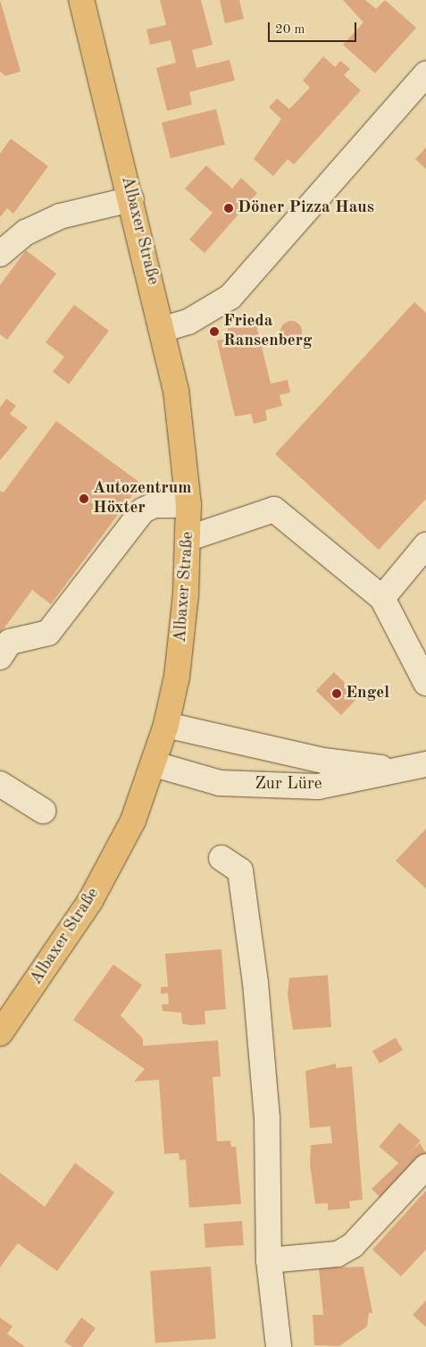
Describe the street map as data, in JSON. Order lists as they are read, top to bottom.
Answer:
{
  "streets": {
    "main road": ["Albaxer Straße"],
    "street": ["Zur Lüre"]
  },
  "crossings": [
    ["Albaxer Straße", "Zur Lüre"]
  ],
  "places": [
    "Döner Pizza Haus",
    "Frieda Ransenberg",
    "Autozentrum Höxter",
    "Engel"
  ],
  "scale_bar": "20 m"
}
